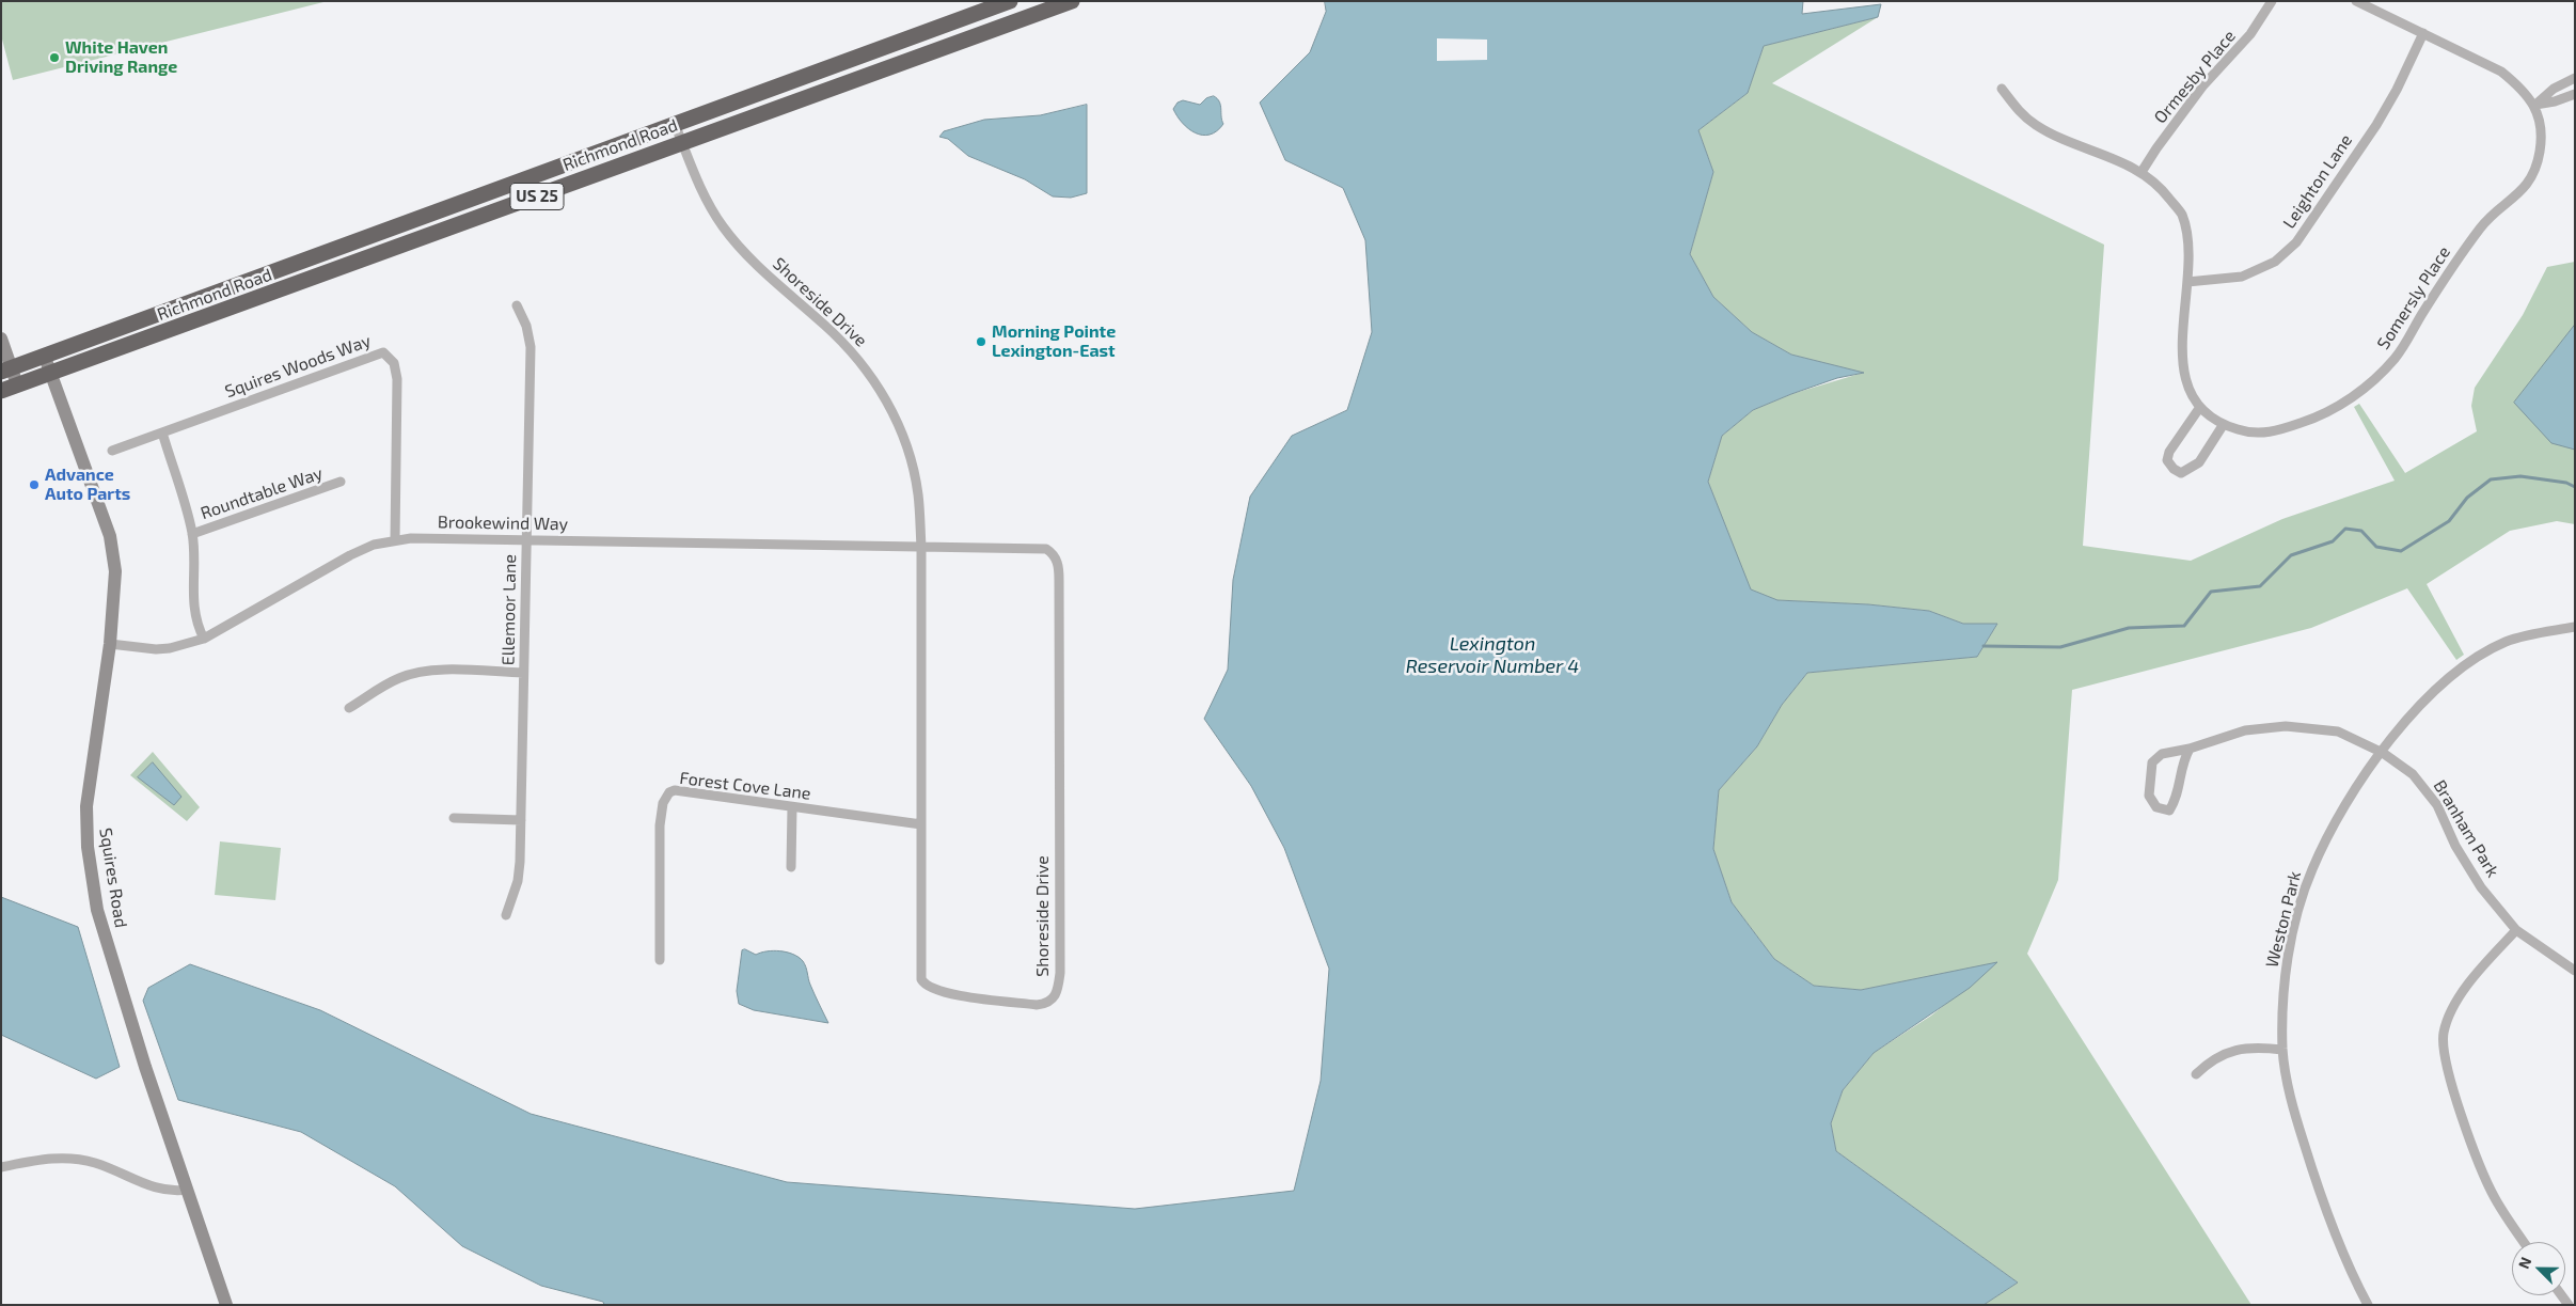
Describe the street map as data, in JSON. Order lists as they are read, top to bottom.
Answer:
{
  "streets": {
    "highway": ["Richmond Road", "US 25"],
    "street": [
      "Ormesby Place",
      "Leighton Lane",
      "Somersly Place",
      "Shoreside Drive",
      "Squires Woods Way",
      "Roundtable Way",
      "Brookewind Way",
      "Ellemoor Lane",
      "Forest Cove Lane",
      "Branham Park",
      "Squires Road",
      "Weston Park"
    ]
  },
  "crossings": [
    ["Ormesby Place", "Somersly Place"],
    ["Richmond Road", "Shoreside Drive"],
    ["Richmond Road", "Squires Road"],
    ["Leighton Lane", "Somersly Place"],
    ["Shoreside Drive", "Brookewind Way"],
    ["Shoreside Drive", "Forest Cove Lane"],
    ["Squires Woods Way", "Brookewind Way"],
    ["Brookewind Way", "Ellemoor Lane"],
    ["Brookewind Way", "Squires Road"],
    ["Branham Park", "Weston Park"]
  ],
  "water": ["Lexington Reservoir Number 4"],
  "places": ["White Haven Driving Range", "Morning Pointe Lexington-East", "Advance Auto Parts"],
  "north": "top left"
}
